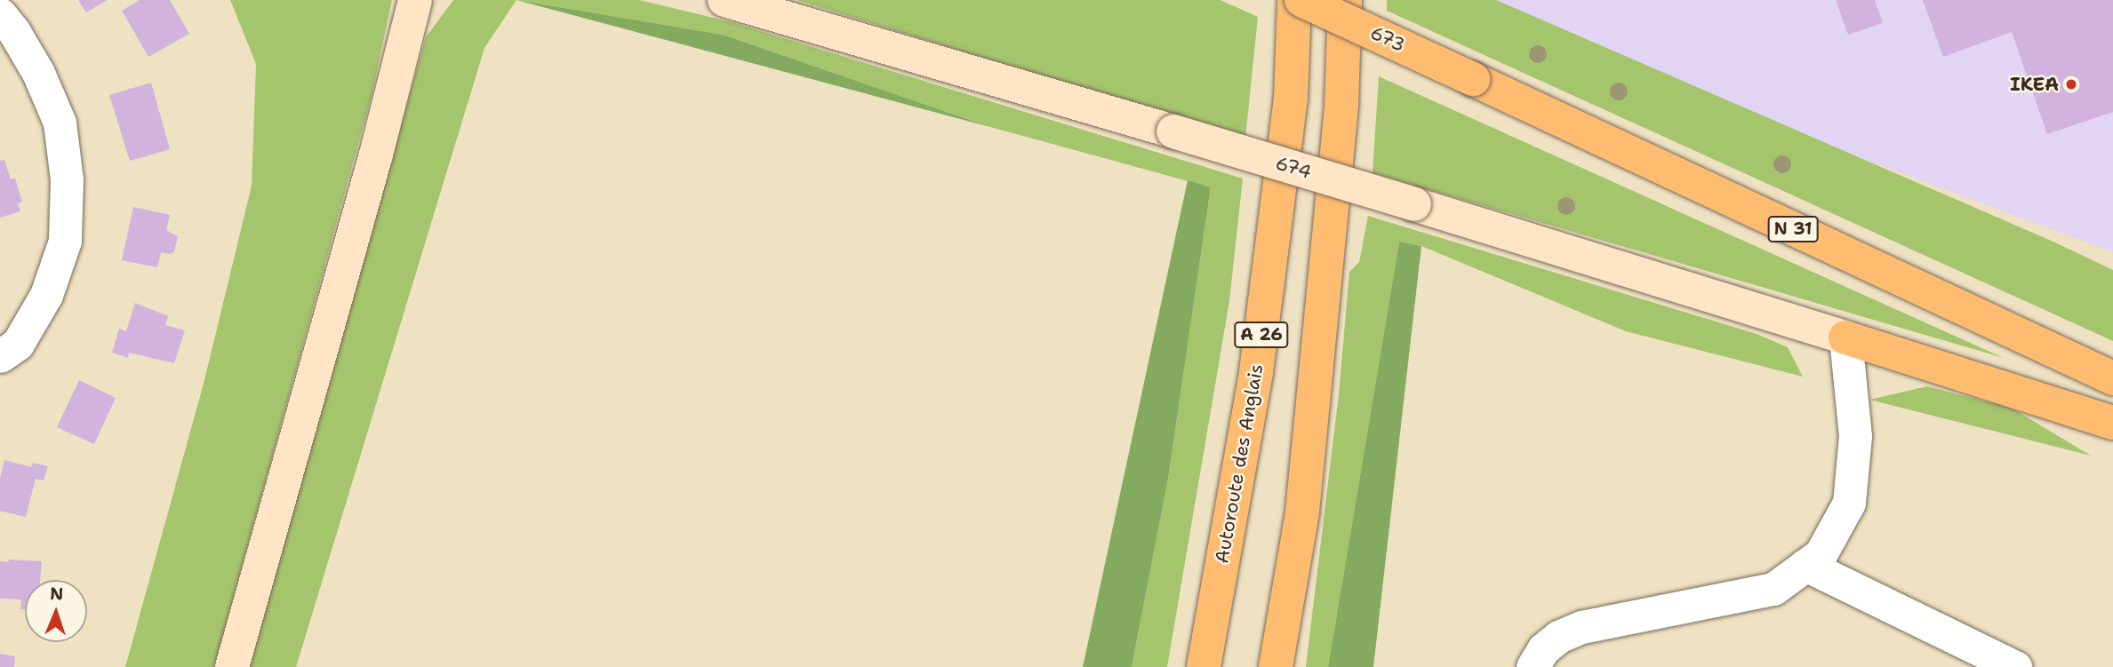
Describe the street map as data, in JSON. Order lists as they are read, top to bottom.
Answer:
{
  "streets": {
    "main road": [
      "673",
      "N 31",
      "A 26",
      "Autoroute des Anglais"
    ],
    "street": ["674"]
  },
  "places": ["IKEA"],
  "north": "top"
}
